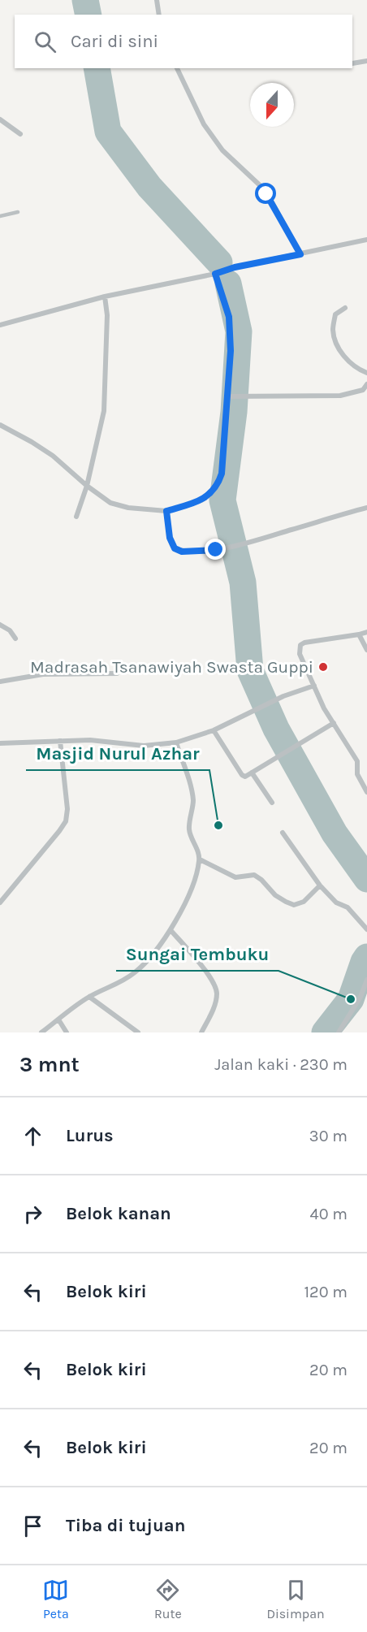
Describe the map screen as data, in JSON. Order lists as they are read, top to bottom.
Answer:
{
  "places": ["Madrasah Tsanawiyah Swasta Guppi", "Masjid Nurul Azhar", "Sungai Tembuku"],
  "north": "bottom",
  "page": {
    "search": "Cari di sini",
    "heading": ["3 mnt", "Jalan kaki · 230 m"],
    "list": [
      ["Lurus", "30 m"],
      ["Belok kanan", "40 m"],
      ["Belok kiri", "120 m"],
      ["Belok kiri", "20 m"],
      ["Belok kiri", "20 m"],
      "Tiba di tujuan"
    ],
    "nav": ["Peta", "Rute", "Disimpan"]
  }
}
